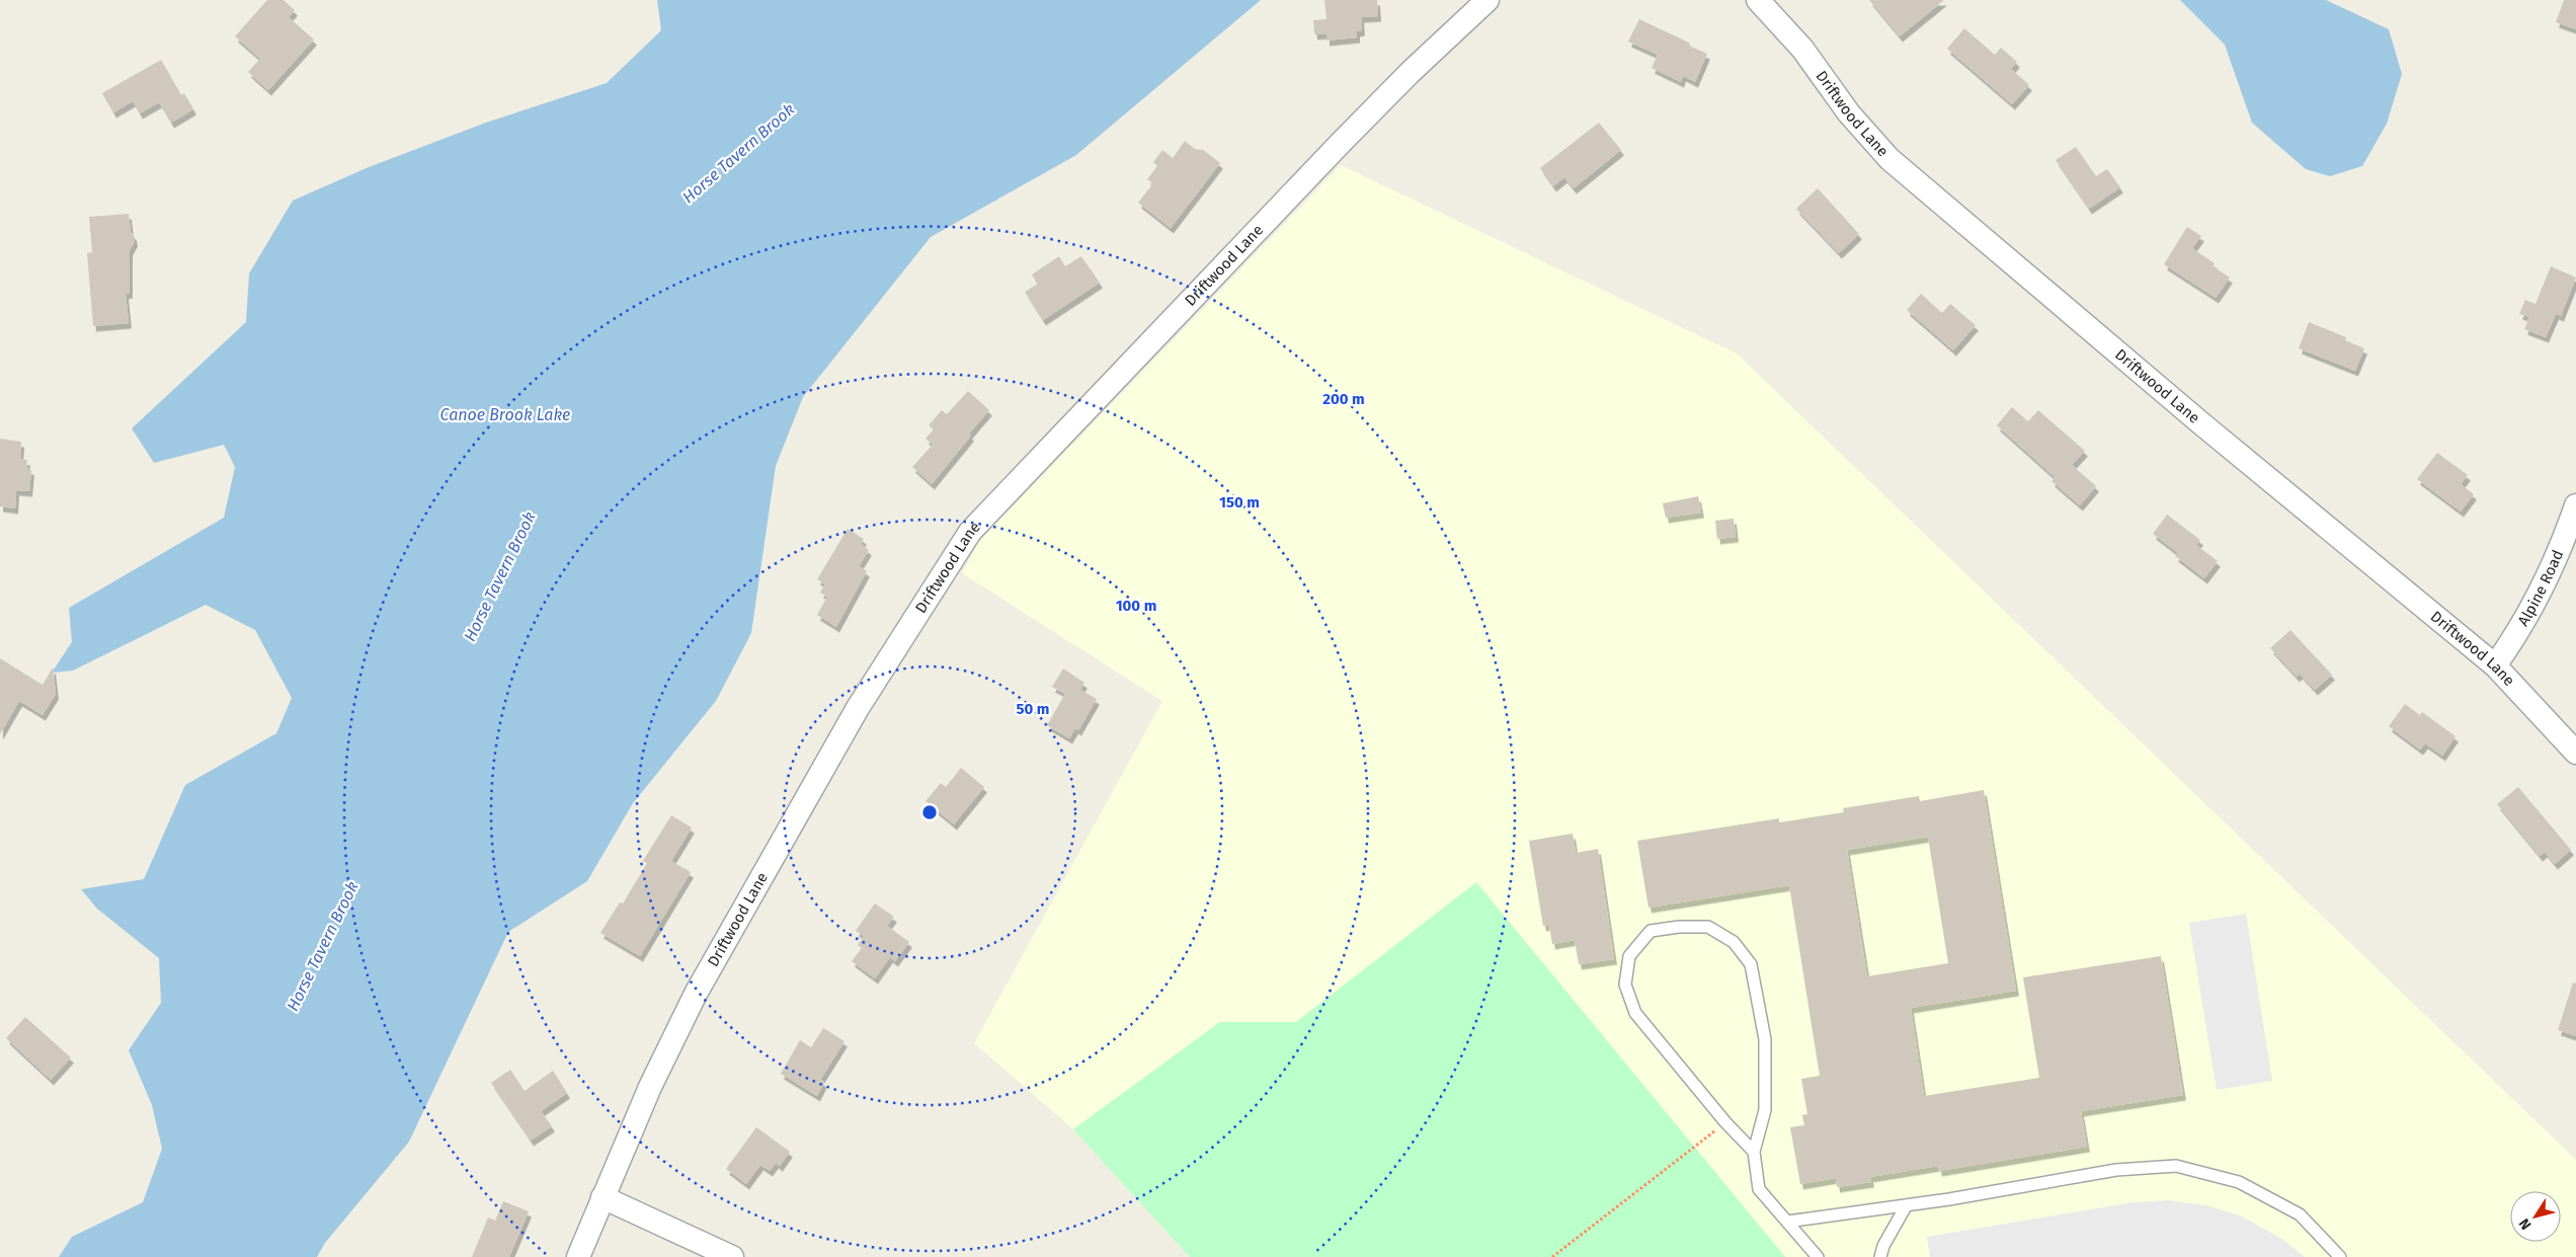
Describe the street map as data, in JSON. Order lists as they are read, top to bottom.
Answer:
{
  "streets": {
    "street": ["Driftwood Lane", "Alpine Road"]
  },
  "crossings": [
    ["Driftwood Lane", "Alpine Road"]
  ],
  "water": ["Horse Tavern Brook", "Canoe Brook Lake"],
  "north": "bottom left",
  "rings": [
    "200 m",
    "150 m",
    "100 m",
    "50 m"
  ]
}
